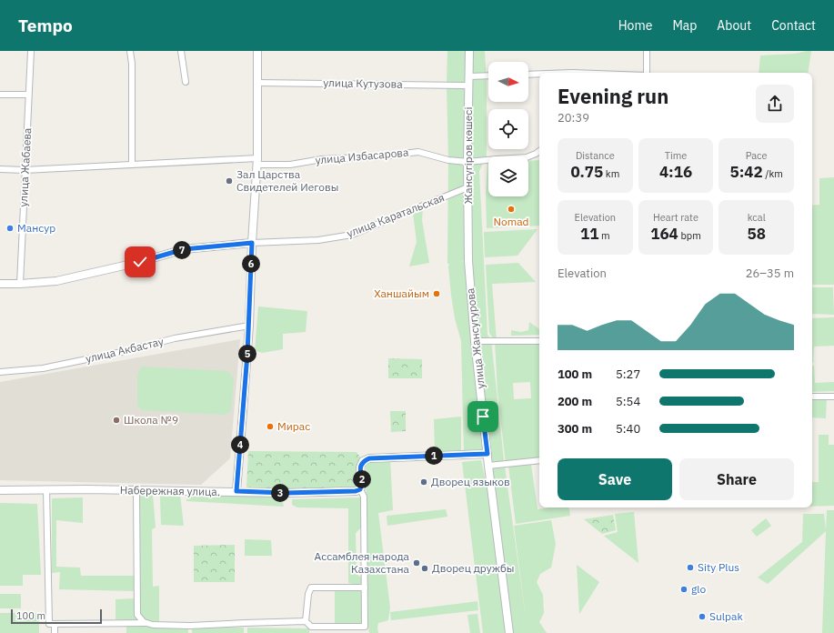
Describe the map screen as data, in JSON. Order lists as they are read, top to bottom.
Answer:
{
  "streets": {
    "street": [
      "улица Кутузова",
      "Жансүгіров көшесі",
      "улица Избасарова",
      "улица Жабаева",
      "улица Каратальская",
      "улица Жансугурова",
      "улица Акбастау",
      "Набережная улица."
    ]
  },
  "crossings": [
    ["улица Кутузова", "Жансүгіров көшесі"],
    ["Жансүгіров көшесі", "улица Избасарова"],
    ["Жансүгіров көшесі", "улица Каратальская"],
    ["Жансүгіров көшесі", "улица Жансугурова"],
    ["улица Избасарова", "улица Жабаева"],
    ["улица Жабаева", "улица Каратальская"]
  ],
  "places": [
    "Зал Царства Свидетелей Иеговы",
    "Nomad",
    "Мансур",
    "Ханшайым",
    "Школа №9",
    "Мирас",
    "Дворец языков",
    "Ассамблея народа Казахстана",
    "Sity Plus",
    "Дворец дружбы",
    "glo",
    "Sulpak"
  ],
  "scale_bar": "100 m",
  "north": "right",
  "page": {
    "header": "Tempo",
    "nav": [
      "Home",
      "Map",
      "About",
      "Contact"
    ],
    "heading": ["Evening run", "20:39"],
    "stats": [
      ["Distance", "0.75 km"],
      ["Time", "4:16"],
      ["Pace", "5:42 /km"],
      ["Elevation", "11 m"],
      ["Heart rate", "164 bpm"],
      ["kcal", "58"]
    ],
    "pins": [
      "7",
      "6",
      "5",
      "4",
      "1",
      "2",
      "3"
    ],
    "chart": ["Elevation", "26–35 m"],
    "list": [
      {
        "name": "100 m",
        "note": "5:27"
      },
      {
        "name": "200 m",
        "note": "5:54"
      },
      {
        "name": "300 m",
        "note": "5:40"
      }
    ],
    "buttons": ["Save", "Share"],
    "scale": "100 m"
  }
}
